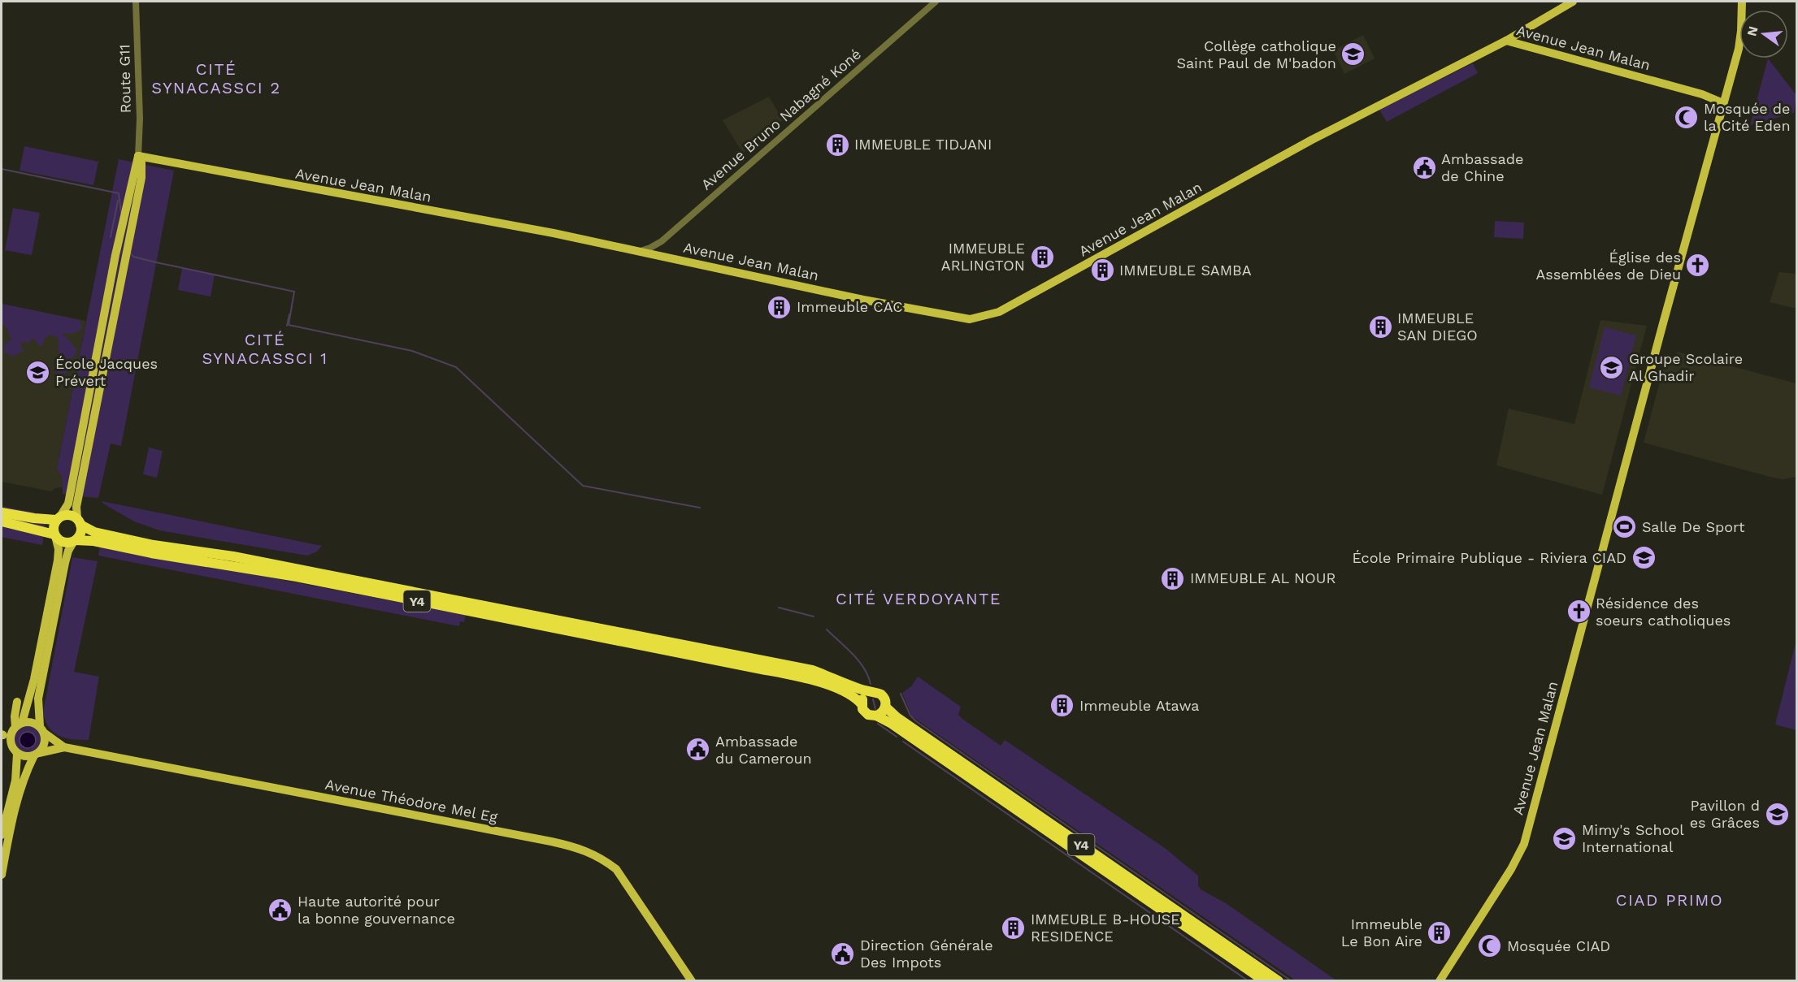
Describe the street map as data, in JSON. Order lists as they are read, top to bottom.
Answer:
{
  "streets": {
    "highway": ["Y4"],
    "main road": ["Avenue Jean Malan", "Avenue Théodore Mel Eg"],
    "street": ["Route G11", "Avenue Bruno Nabagné Koné"]
  },
  "crossings": [
    ["Avenue Jean Malan", "Route G11"],
    ["Avenue Jean Malan", "Avenue Bruno Nabagné Koné"]
  ],
  "districts": [
    "CITÉ SYNACASSCI 2",
    "CITÉ SYNACASSCI 1",
    "CITÉ VERDOYANTE",
    "CIAD PRIMO"
  ],
  "places": {
    "school or university": [
      "Collège catholique Saint Paul de M'badon",
      "Groupe Scolaire Al Ghadir",
      "École Jacques Prévert",
      "École Primaire Publique - Riviera CIAD",
      "Pavillon d es Grâces",
      "Mimy's School International"
    ],
    "mosque": ["Mosquée de la Cité Eden", "Mosquée CIAD"],
    "building": [
      "IMMEUBLE TIDJANI",
      "IMMEUBLE ARLINGTON",
      "IMMEUBLE SAMBA",
      "Immeuble CAC",
      "IMMEUBLE SAN DIEGO",
      "IMMEUBLE AL NOUR",
      "Immeuble Atawa",
      "IMMEUBLE B-HOUSE RESIDENCE",
      "Immeuble Le Bon Aire"
    ],
    "public building": [
      "Ambassade de Chine",
      "Ambassade du Cameroun",
      "Haute autorité pour la bonne gouvernance",
      "Direction Générale Des Impots"
    ],
    "church": ["Église des Assemblées de Dieu", "Résidence des soeurs catholiques"],
    "sports": ["Salle De Sport"]
  },
  "north": "left"
}
